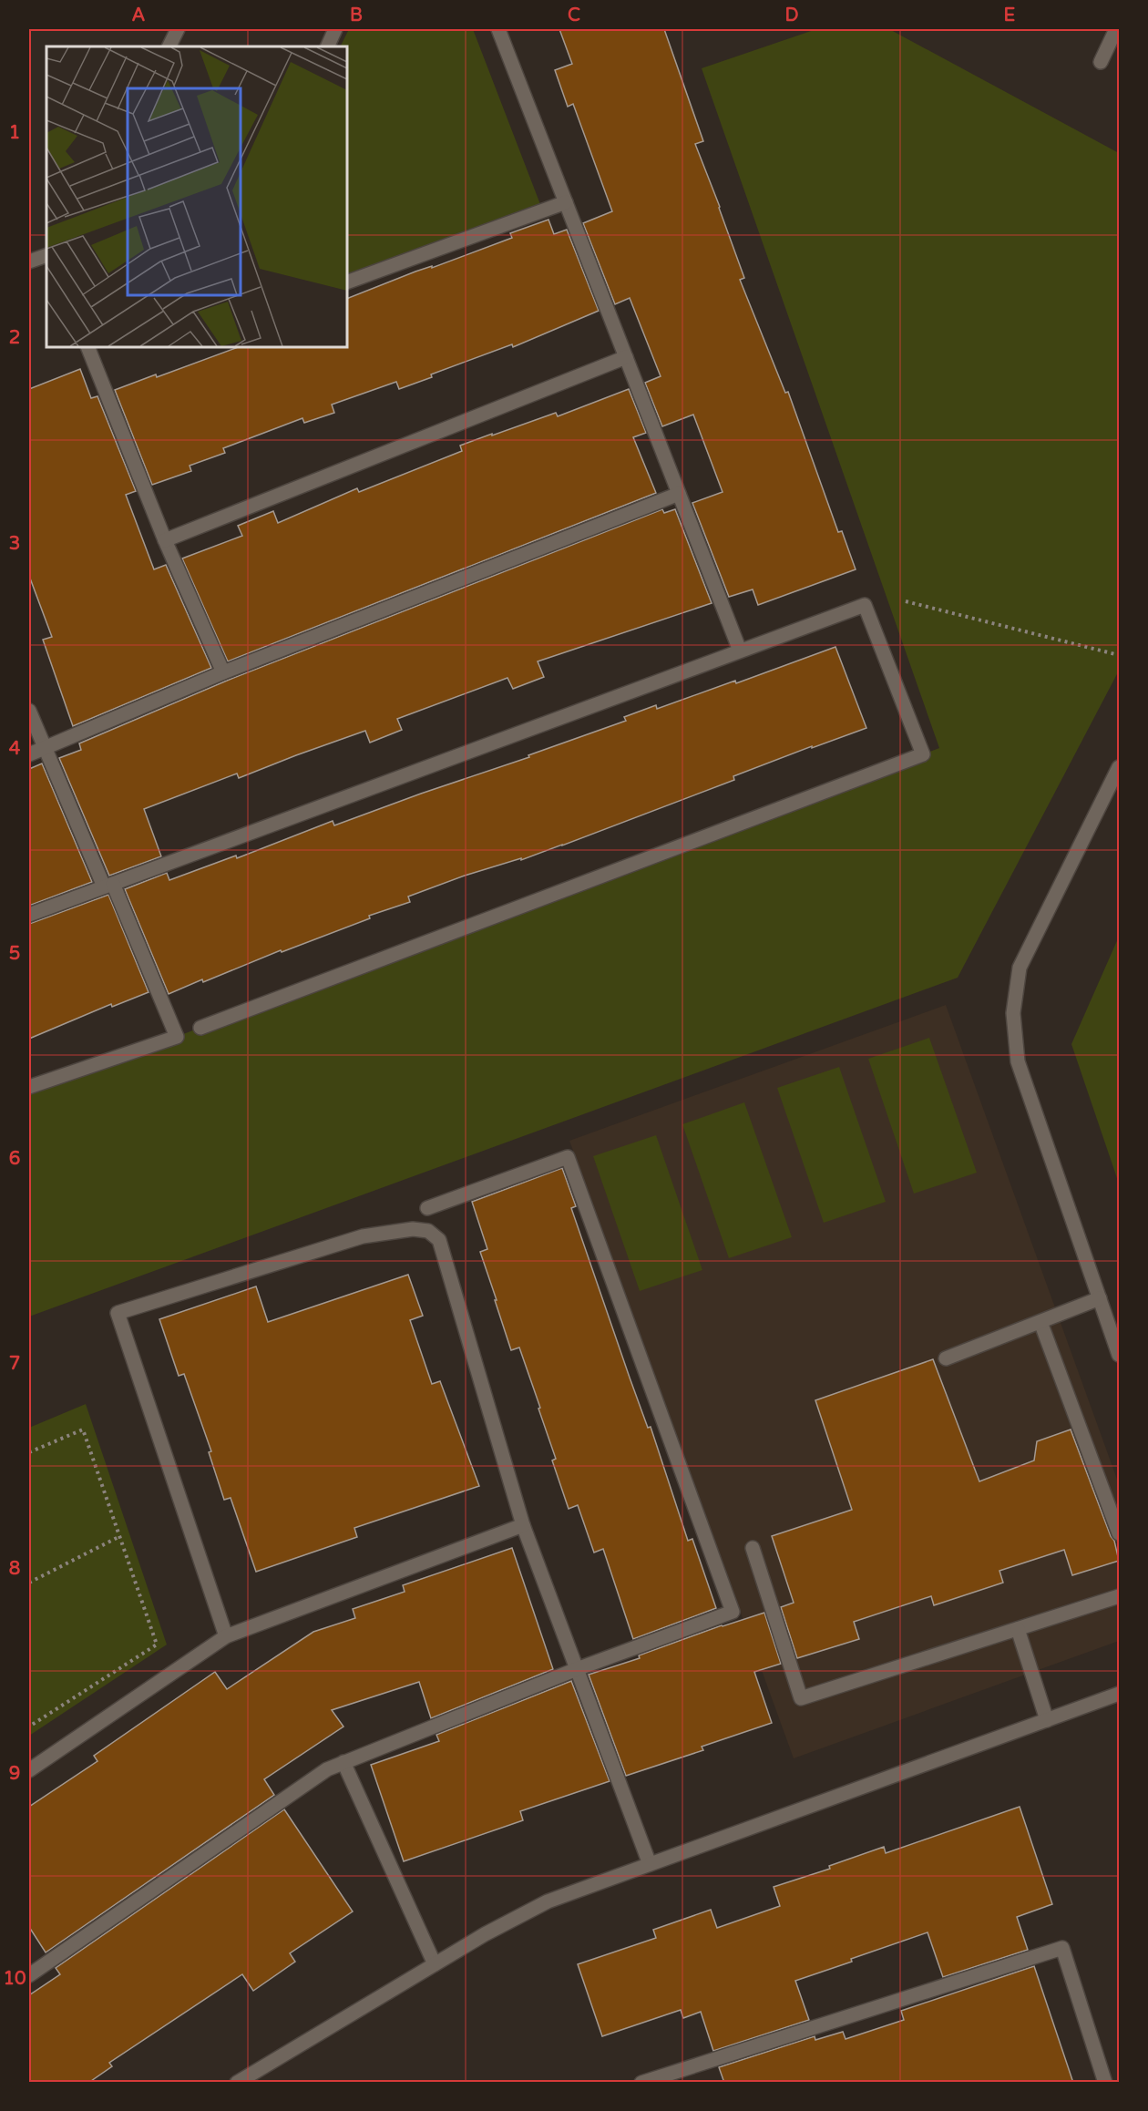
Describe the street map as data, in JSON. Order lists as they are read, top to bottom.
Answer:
{
  "grid": {
    "columns": [
      "A",
      "B",
      "C",
      "D",
      "E"
    ],
    "rows": [
      "1",
      "2",
      "3",
      "4",
      "5",
      "6",
      "7",
      "8",
      "9",
      "10"
    ]
  }
}
